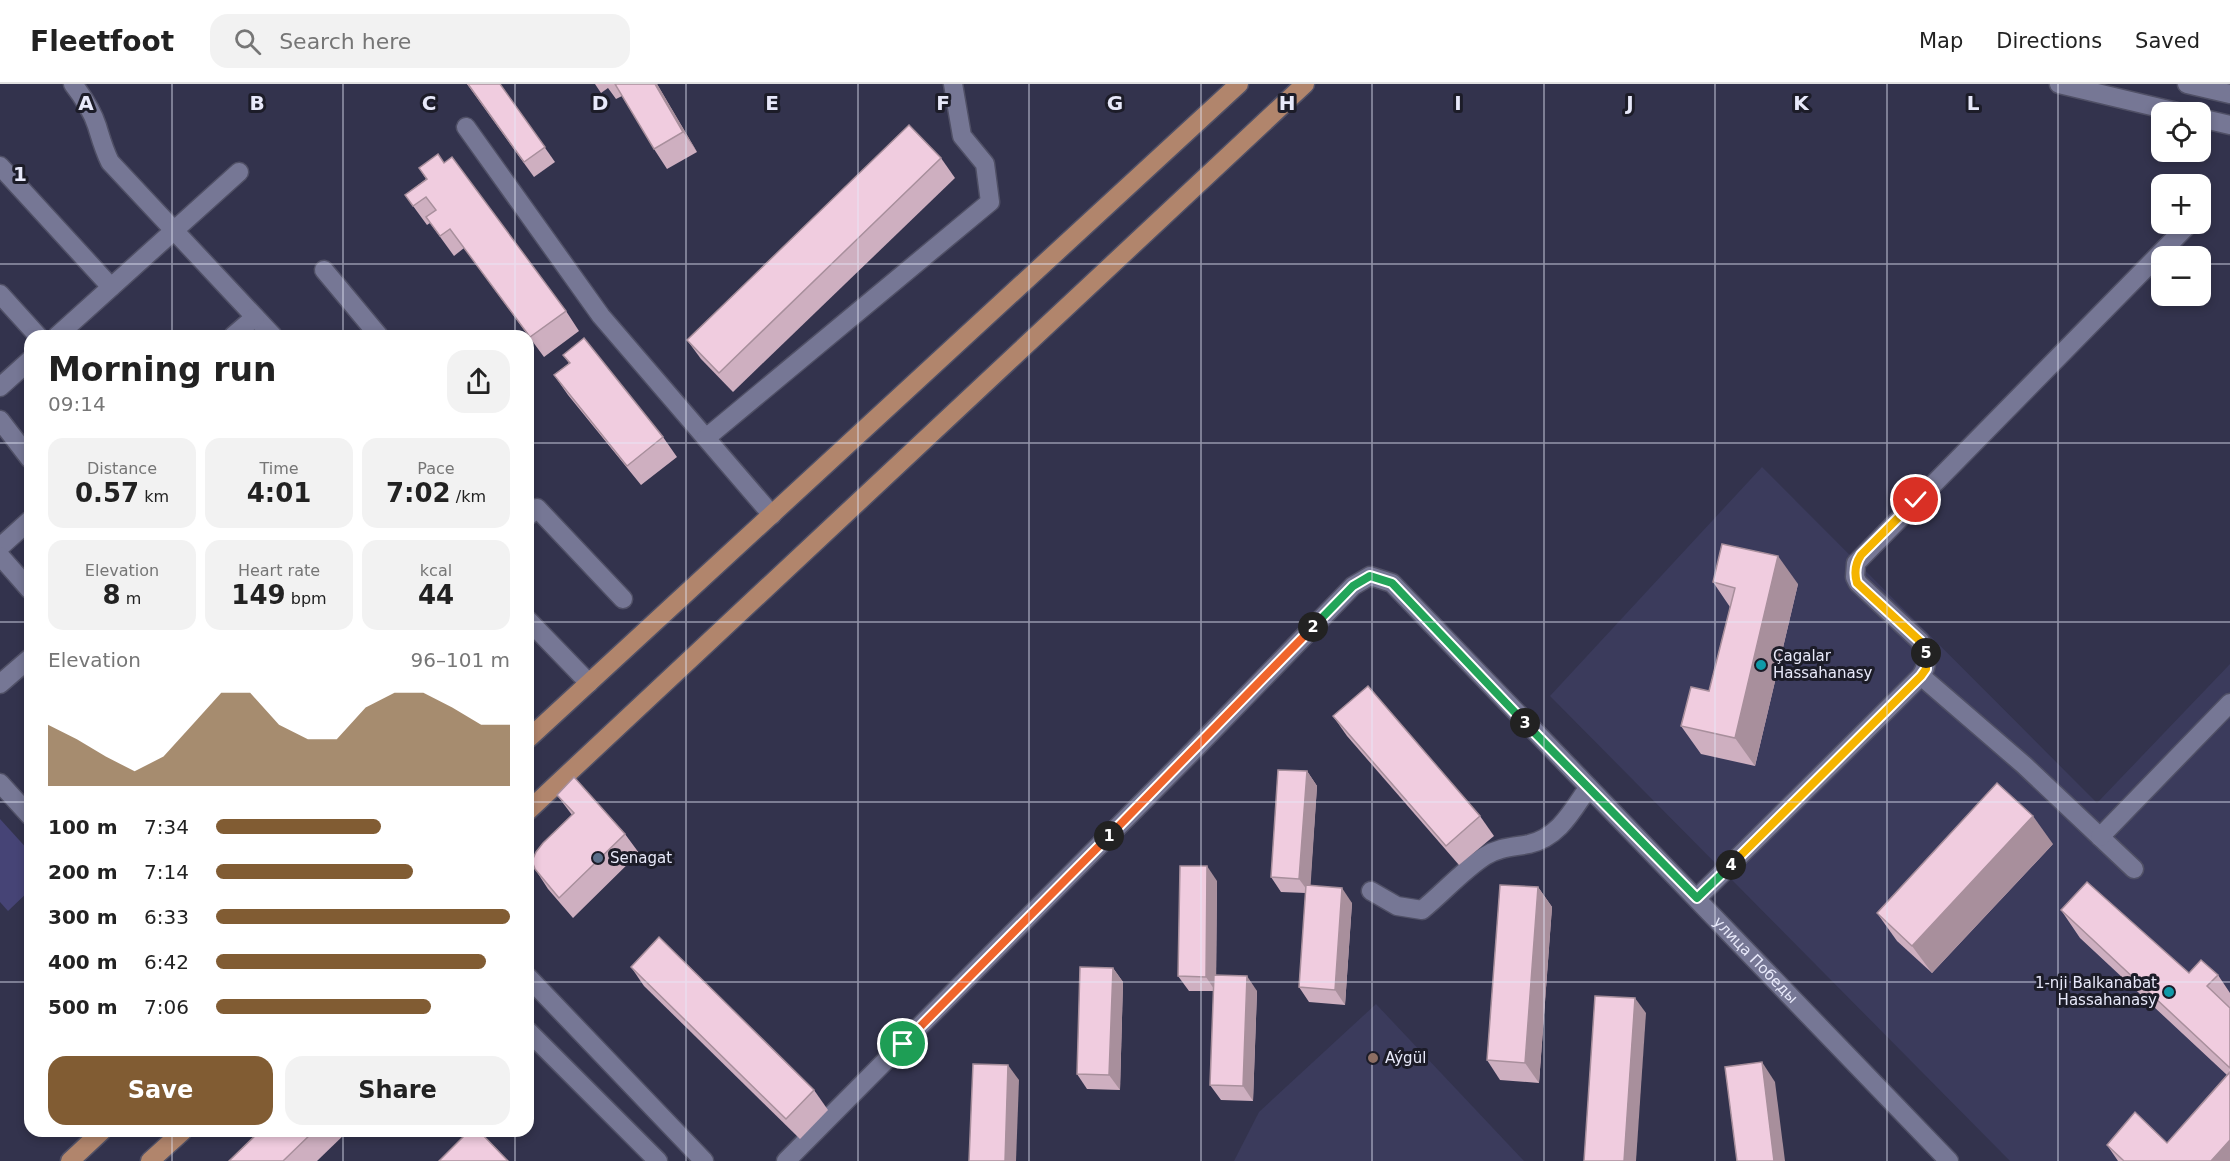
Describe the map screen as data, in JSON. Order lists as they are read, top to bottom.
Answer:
{
  "streets": {
    "street": ["улица Победы"]
  },
  "places": [
    "Çagalar Hassahanasy",
    "Senagat",
    "1-nji Balkanabat Hassahanasy",
    "Aýgül"
  ],
  "page": {
    "header": "Fleetfoot",
    "search": "Search here",
    "nav": ["Map", "Directions", "Saved"],
    "map_buttons": ["+", "−"],
    "heading": ["Morning run", "09:14"],
    "stats": [
      ["Distance", "0.57 km"],
      ["Time", "4:01"],
      ["Pace", "7:02 /km"],
      ["Elevation", "8 m"],
      ["Heart rate", "149 bpm"],
      ["kcal", "44"]
    ],
    "pins": [
      "2",
      "5",
      "3",
      "1",
      "4"
    ],
    "chart": ["Elevation", "96–101 m"],
    "list": [
      {
        "name": "100 m",
        "note": "7:34"
      },
      {
        "name": "200 m",
        "note": "7:14"
      },
      {
        "name": "300 m",
        "note": "6:33"
      },
      {
        "name": "400 m",
        "note": "6:42"
      },
      {
        "name": "500 m",
        "note": "7:06"
      }
    ],
    "buttons": ["Save", "Share"]
  },
  "grid": {
    "columns": [
      "A",
      "B",
      "C",
      "D",
      "E",
      "F",
      "G",
      "H",
      "I",
      "J",
      "K",
      "L"
    ],
    "rows": ["1"]
  }
}
